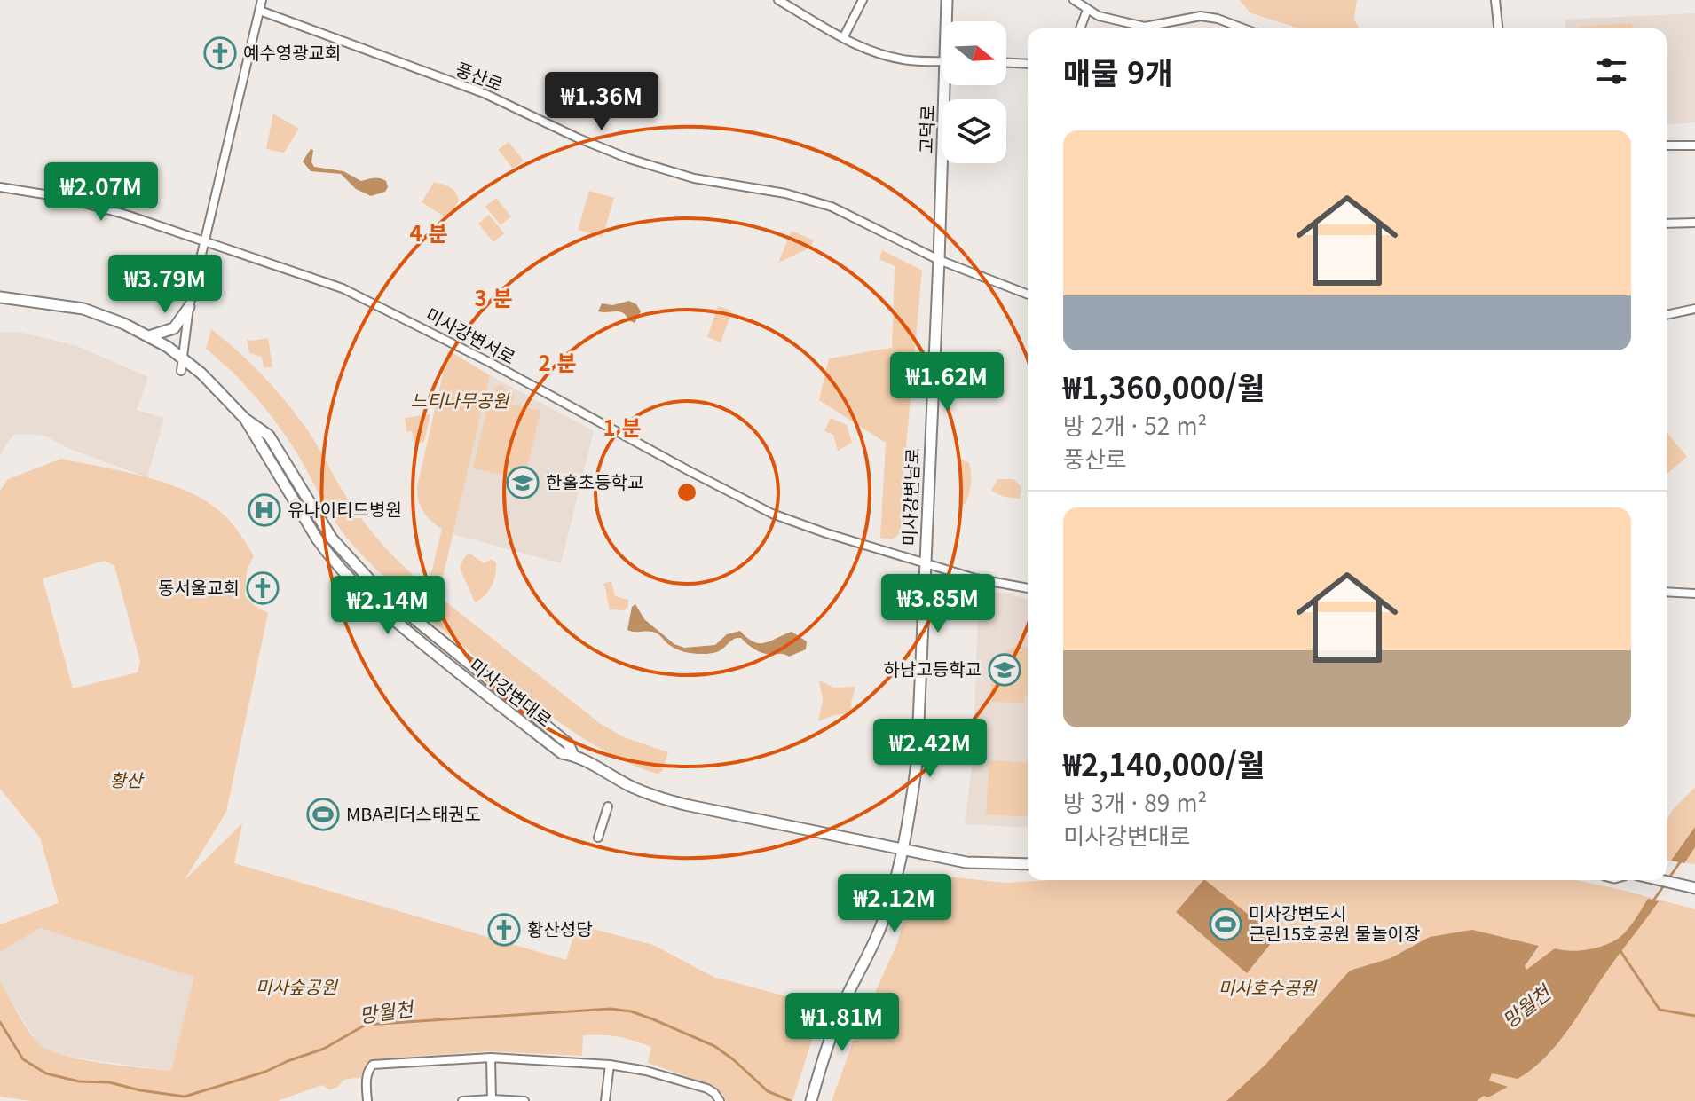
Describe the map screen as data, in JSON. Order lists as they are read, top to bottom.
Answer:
{
  "streets": {
    "main road": ["고덕로", "미사강변남로", "미사강변대로"],
    "street": ["풍산로", "미사강변서로"]
  },
  "crossings": [
    ["풍산로", "고덕로"],
    ["풍산로", "미사강변남로"],
    ["고덕로", "미사강변남로"],
    ["미사강변서로", "미사강변남로"],
    ["미사강변남로", "미사강변대로"]
  ],
  "water": ["망월천"],
  "parks": [
    "느티나무공원",
    "황산",
    "미사숲공원",
    "미사호수공원"
  ],
  "places": {
    "church": ["예수영광교회", "동서울교회", "황산성당"],
    "school or university": ["한홀초등학교", "하남고등학교"],
    "hospital": ["유나이티드병원"],
    "sports": ["MBA리더스태권도", "미사강변도시 근린15호공원 물놀이장"]
  },
  "north": "right",
  "page": {
    "heading": "매물 9개",
    "price": [
      "₩1.36M",
      "₩2.07M",
      "₩3.79M",
      "₩1.62M",
      "₩3.85M",
      "₩2.14M",
      "₩2.42M",
      "₩2.12M",
      "₩1.81M"
    ],
    "list": [
      {
        "name": "₩1,360,000/월",
        "note": "방 2개 · 52 m² · 풍산로"
      },
      {
        "name": "₩2,140,000/월",
        "note": "방 3개 · 89 m² · 미사강변대로"
      }
    ]
  },
  "rings": [
    "4 분",
    "3 분",
    "2 분",
    "1 분"
  ]
}
